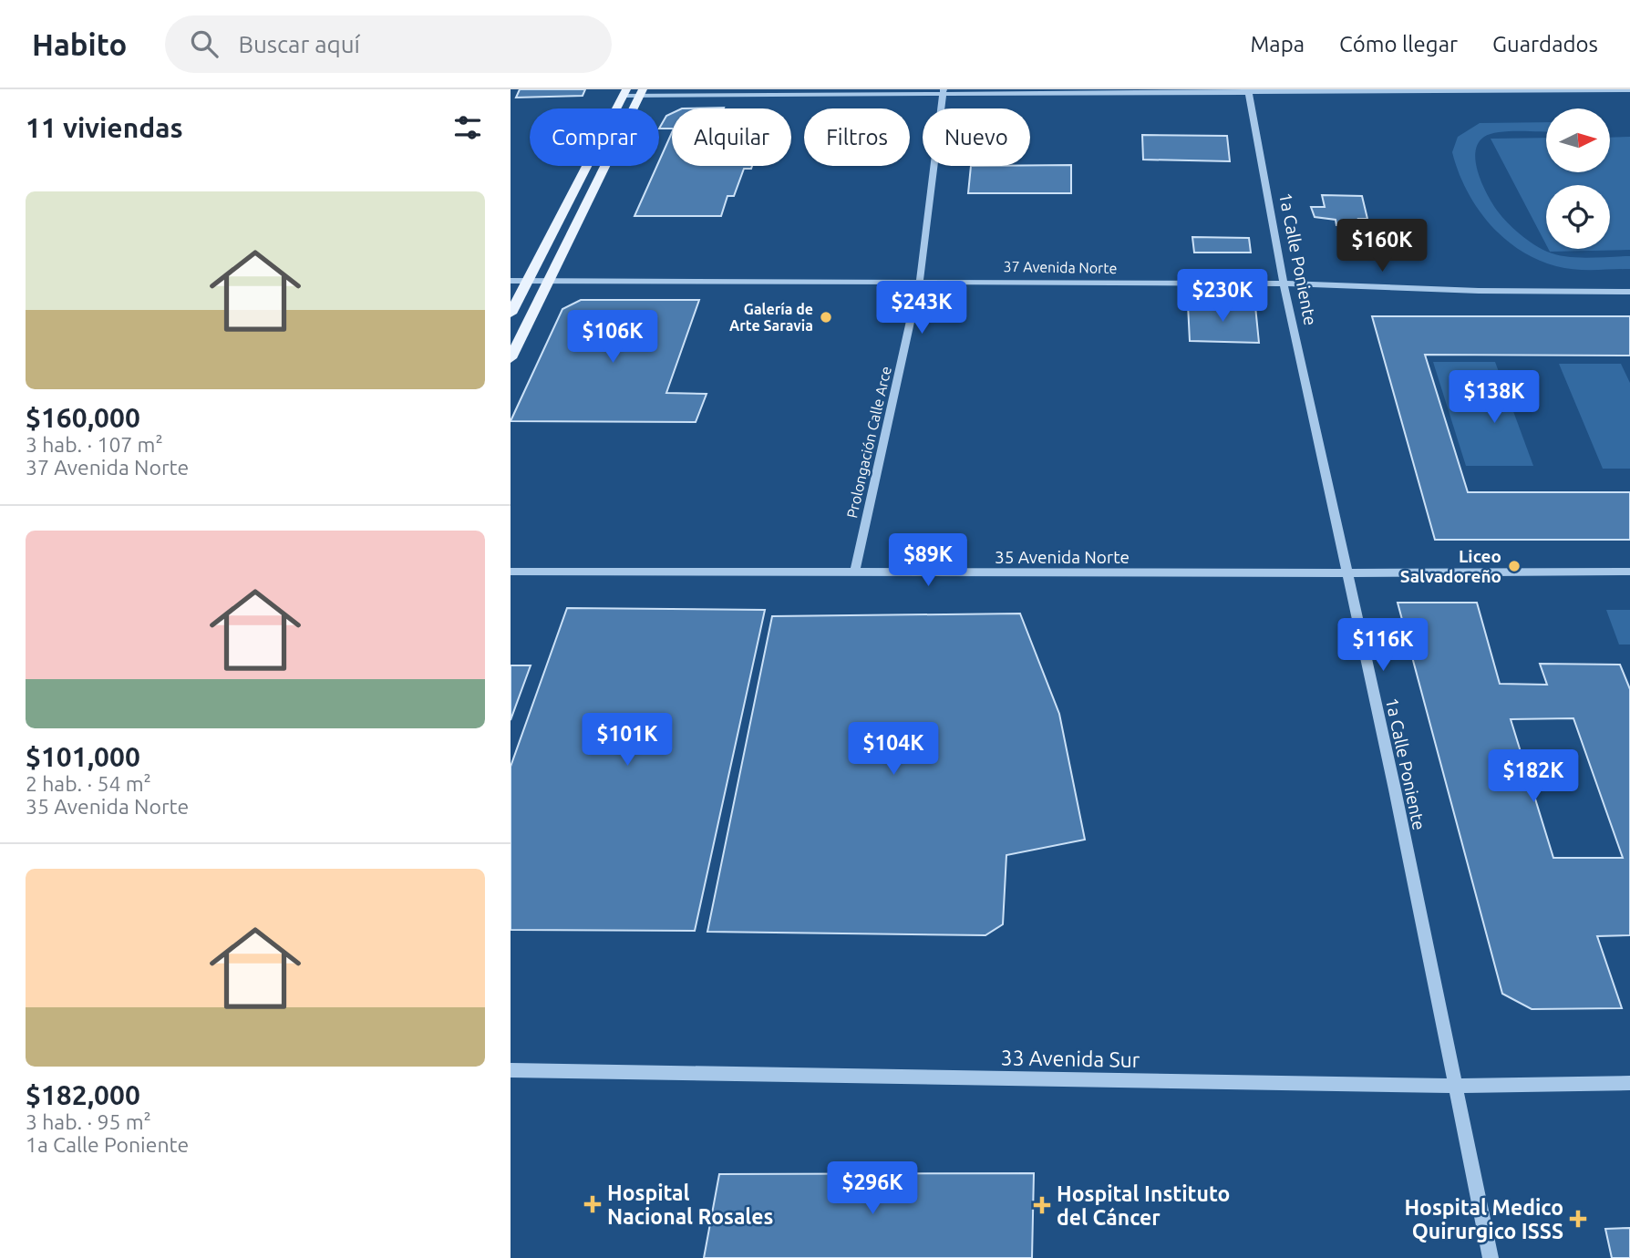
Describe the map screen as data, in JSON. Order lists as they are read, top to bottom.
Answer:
{
  "streets": {
    "street": [
      "1a Calle Poniente",
      "37 Avenida Norte",
      "Prolongación Calle Arce",
      "35 Avenida Norte",
      "33 Avenida Sur"
    ]
  },
  "crossings": [
    ["1a Calle Poniente", "37 Avenida Norte"],
    ["1a Calle Poniente", "35 Avenida Norte"],
    ["1a Calle Poniente", "33 Avenida Sur"],
    ["37 Avenida Norte", "Prolongación Calle Arce"],
    ["Prolongación Calle Arce", "35 Avenida Norte"]
  ],
  "places": {
    "other": ["Galería de Arte Saravia", "Liceo Salvadoreño"],
    "health": ["Hospital Nacional Rosales", "Hospital Instituto del Cáncer", "Hospital Medico Quirurgico ISSS"]
  },
  "north": "right",
  "page": {
    "header": "Habito",
    "search": "Buscar aquí",
    "nav": ["Mapa", "Cómo llegar", "Guardados"],
    "heading": "11 viviendas",
    "chip": [
      "Comprar",
      "Alquilar",
      "Filtros",
      "Nuevo"
    ],
    "list": [
      {
        "name": "$160,000",
        "note": "3 hab. · 107 m² · 37 Avenida Norte"
      },
      {
        "name": "$101,000",
        "note": "2 hab. · 54 m² · 35 Avenida Norte"
      },
      {
        "name": "$182,000",
        "note": "3 hab. · 95 m² · 1a Calle Poniente"
      }
    ],
    "price": [
      "$160K",
      "$230K",
      "$243K",
      "$106K",
      "$138K",
      "$89K",
      "$116K",
      "$101K",
      "$104K",
      "$182K",
      "$296K"
    ]
  }
}
